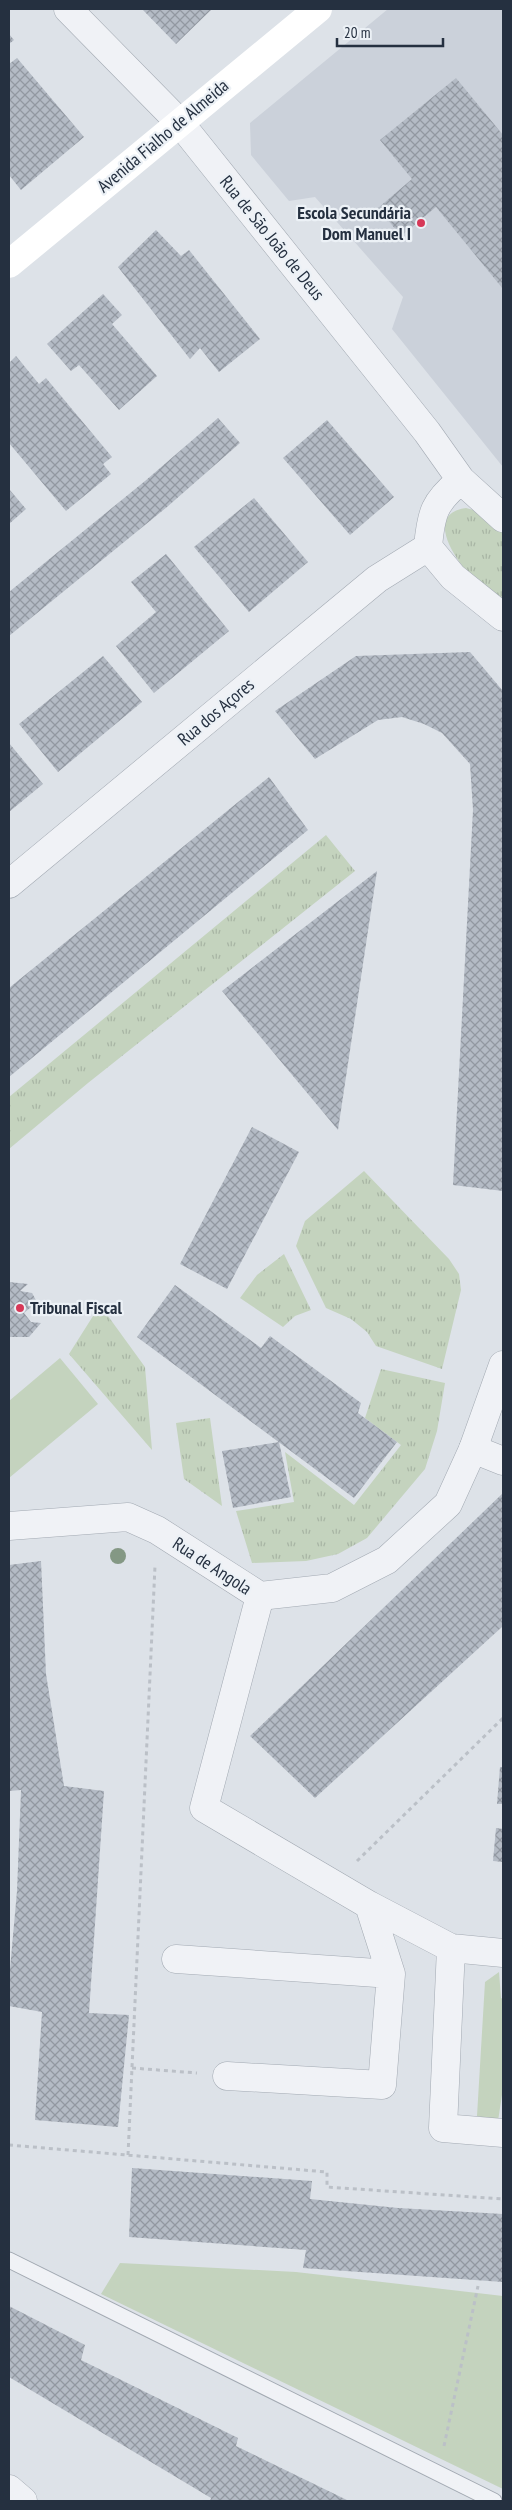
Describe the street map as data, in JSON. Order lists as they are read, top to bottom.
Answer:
{
  "streets": {
    "main road": ["Avenida Fialho de Almeida"],
    "street": ["Rua de São João de Deus", "Rua dos Açores", "Rua de Angola"]
  },
  "crossings": [
    ["Avenida Fialho de Almeida", "Rua de São João de Deus"]
  ],
  "places": ["Escola Secundária Dom Manuel I", "Tribunal Fiscal"],
  "scale_bar": "20 m"
}
